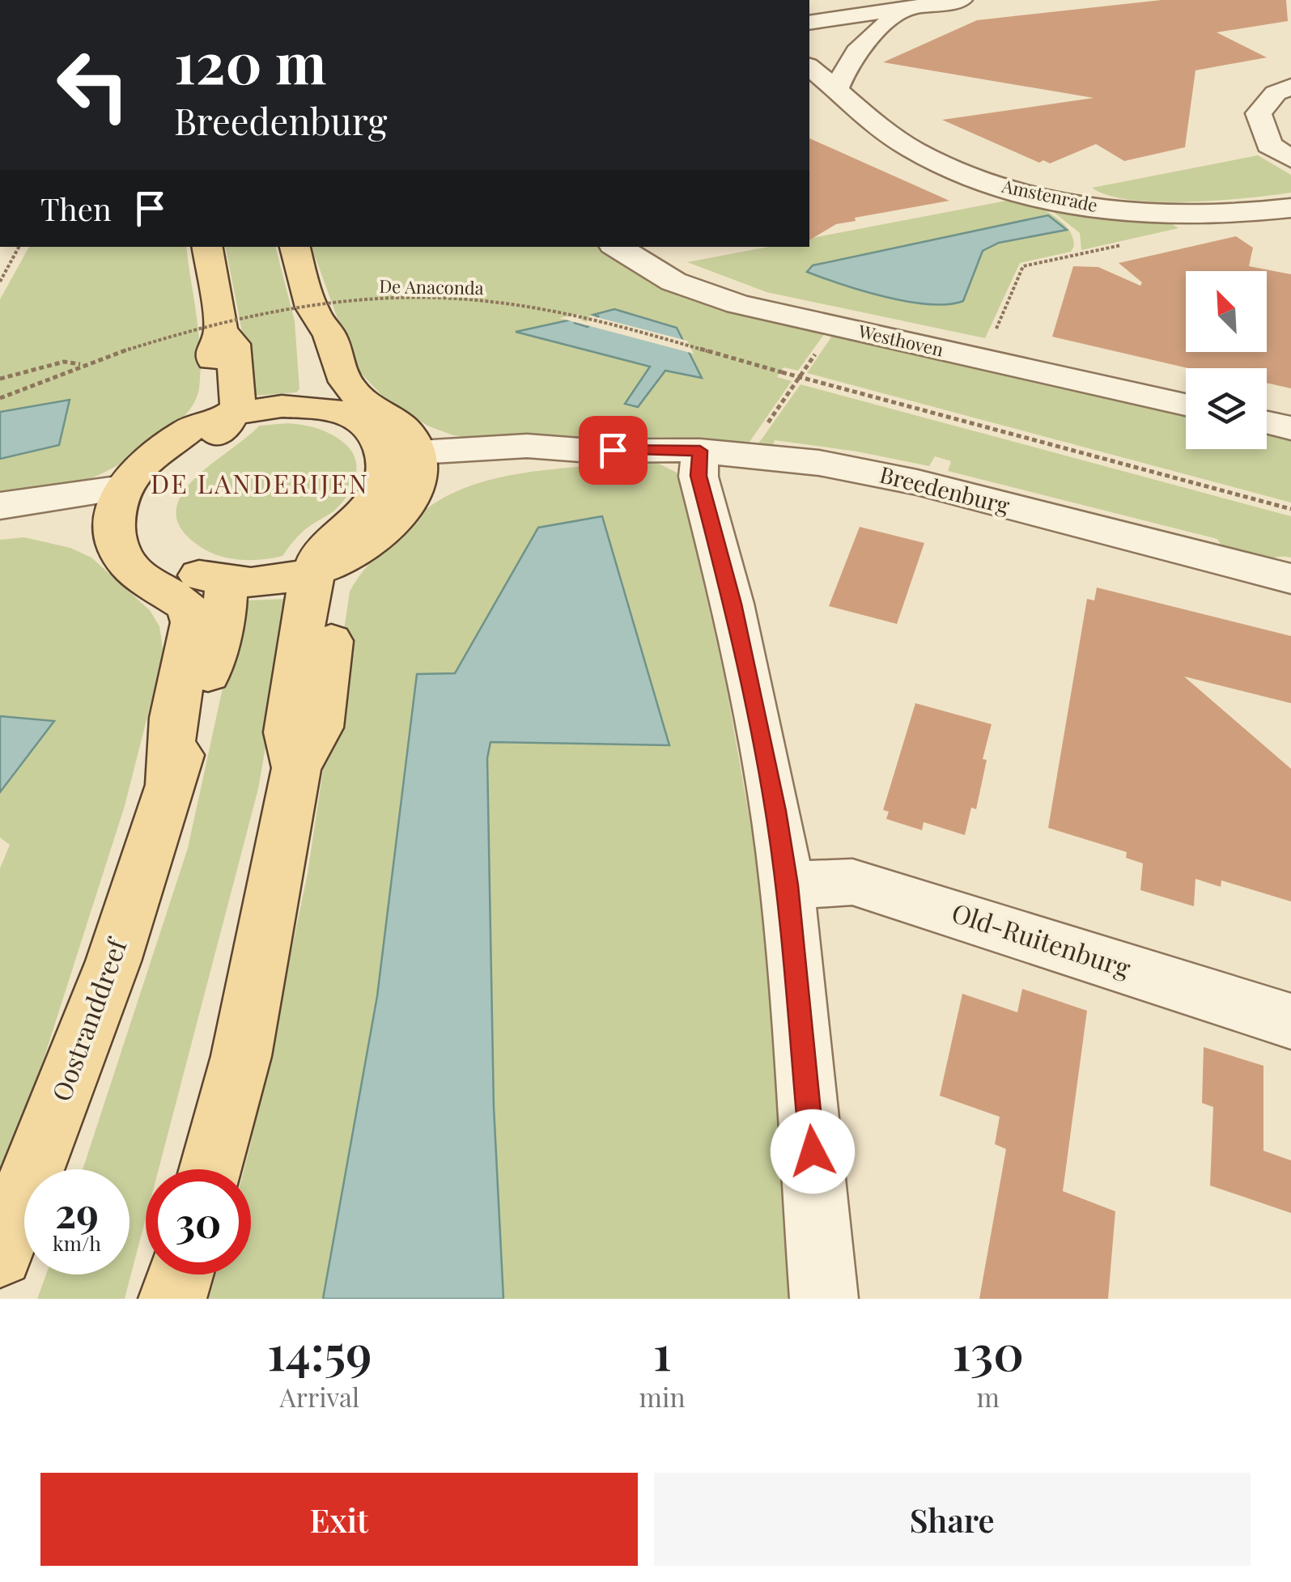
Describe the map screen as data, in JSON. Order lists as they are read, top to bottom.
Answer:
{
  "streets": {
    "main road": ["Oostranddreef"],
    "street": [
      "Amstenrade",
      "Westhoven",
      "Breedenburg",
      "Old-Ruitenburg"
    ],
    "path": ["De Anaconda"]
  },
  "districts": ["DE LANDERIJEN"],
  "north": "top left",
  "page": {
    "turn": ["120 m", "Breedenburg"],
    "then": "Then",
    "speed": "29 km/h",
    "limit": "30",
    "eta": [
      "14:59",
      "Arrival",
      "1",
      "min",
      "130",
      "m"
    ],
    "buttons": ["Exit", "Share"]
  }
}
